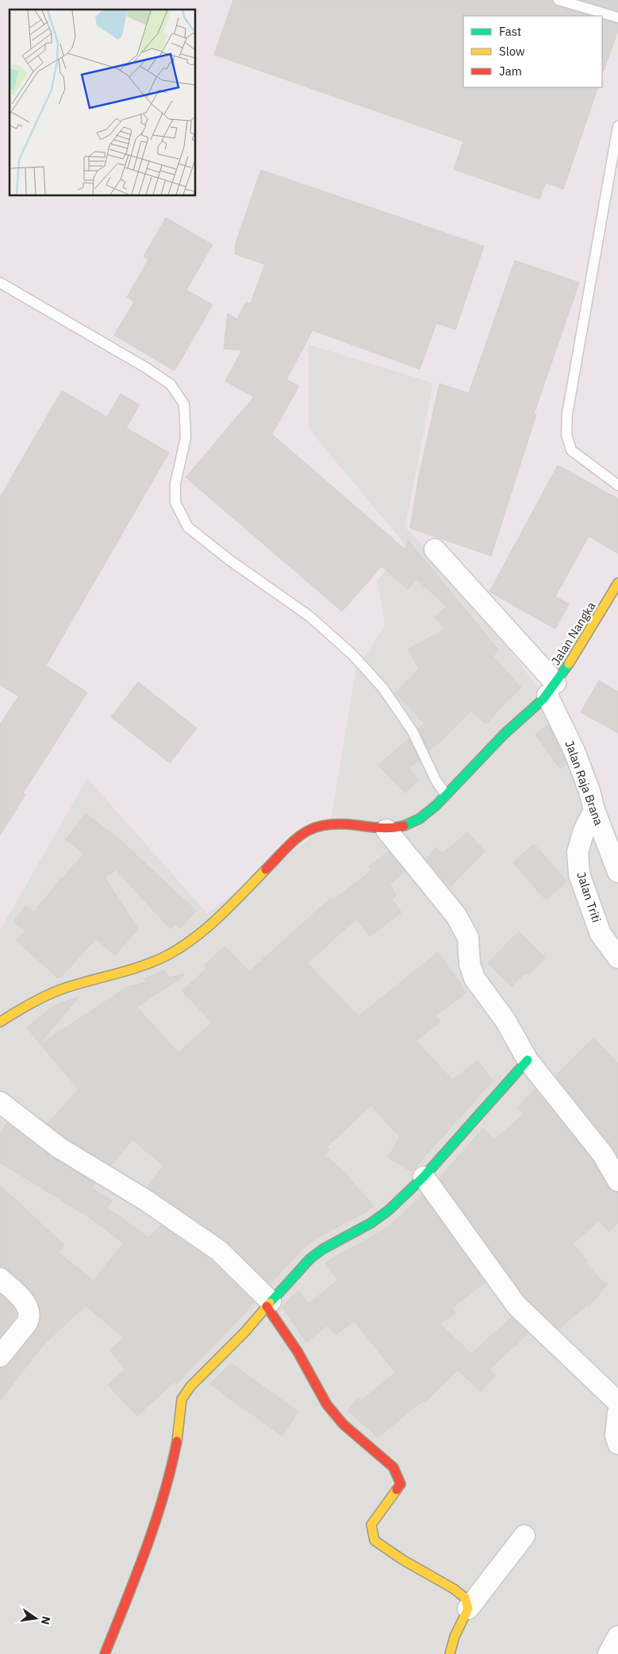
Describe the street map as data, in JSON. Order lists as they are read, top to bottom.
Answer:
{
  "streets": {
    "street": ["Jalan Nangka", "Jalan Raja Brana", "Jalan Triti"]
  },
  "crossings": [
    ["Jalan Nangka", "Jalan Raja Brana"],
    ["Jalan Raja Brana", "Jalan Triti"]
  ],
  "legend": ["Fast", "Slow", "Jam"],
  "north": "right"
}
